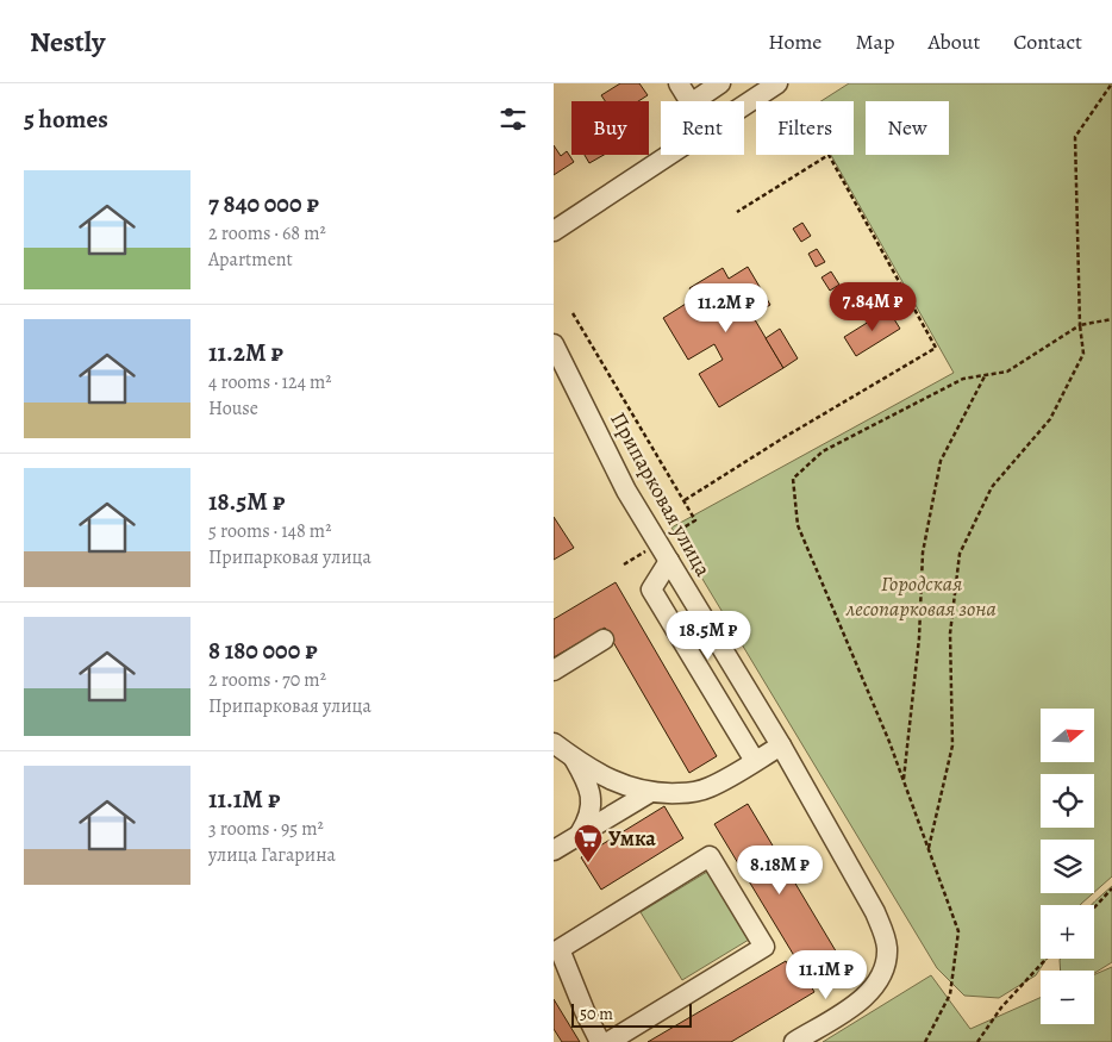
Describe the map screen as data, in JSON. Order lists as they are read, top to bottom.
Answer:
{
  "streets": {
    "street": ["Припарковая улица"]
  },
  "parks": ["Городская лесопарковая зона"],
  "places": {
    "supermarket": ["Умка"]
  },
  "scale_bar": "50 m",
  "north": "right",
  "page": {
    "header": "Nestly",
    "nav": [
      "Home",
      "Map",
      "About",
      "Contact"
    ],
    "heading": "5 homes",
    "chip": [
      "Buy",
      "Rent",
      "Filters",
      "New"
    ],
    "list": [
      {
        "name": "7 840 000 ₽",
        "note": "2 rooms · 68 m² · Apartment"
      },
      {
        "name": "11.2M ₽",
        "note": "4 rooms · 124 m² · House"
      },
      {
        "name": "18.5M ₽",
        "note": "5 rooms · 148 m² · Припарковая улица"
      },
      {
        "name": "8 180 000 ₽",
        "note": "2 rooms · 70 m² · Припарковая улица"
      },
      {
        "name": "11.1M ₽",
        "note": "3 rooms · 95 m² · улица Гагарина"
      }
    ],
    "price": [
      "7.84M ₽",
      "11.2M ₽",
      "18.5M ₽",
      "8.18M ₽",
      "11.1M ₽"
    ],
    "map_buttons": ["+", "−"],
    "scale": "50 m"
  }
}
